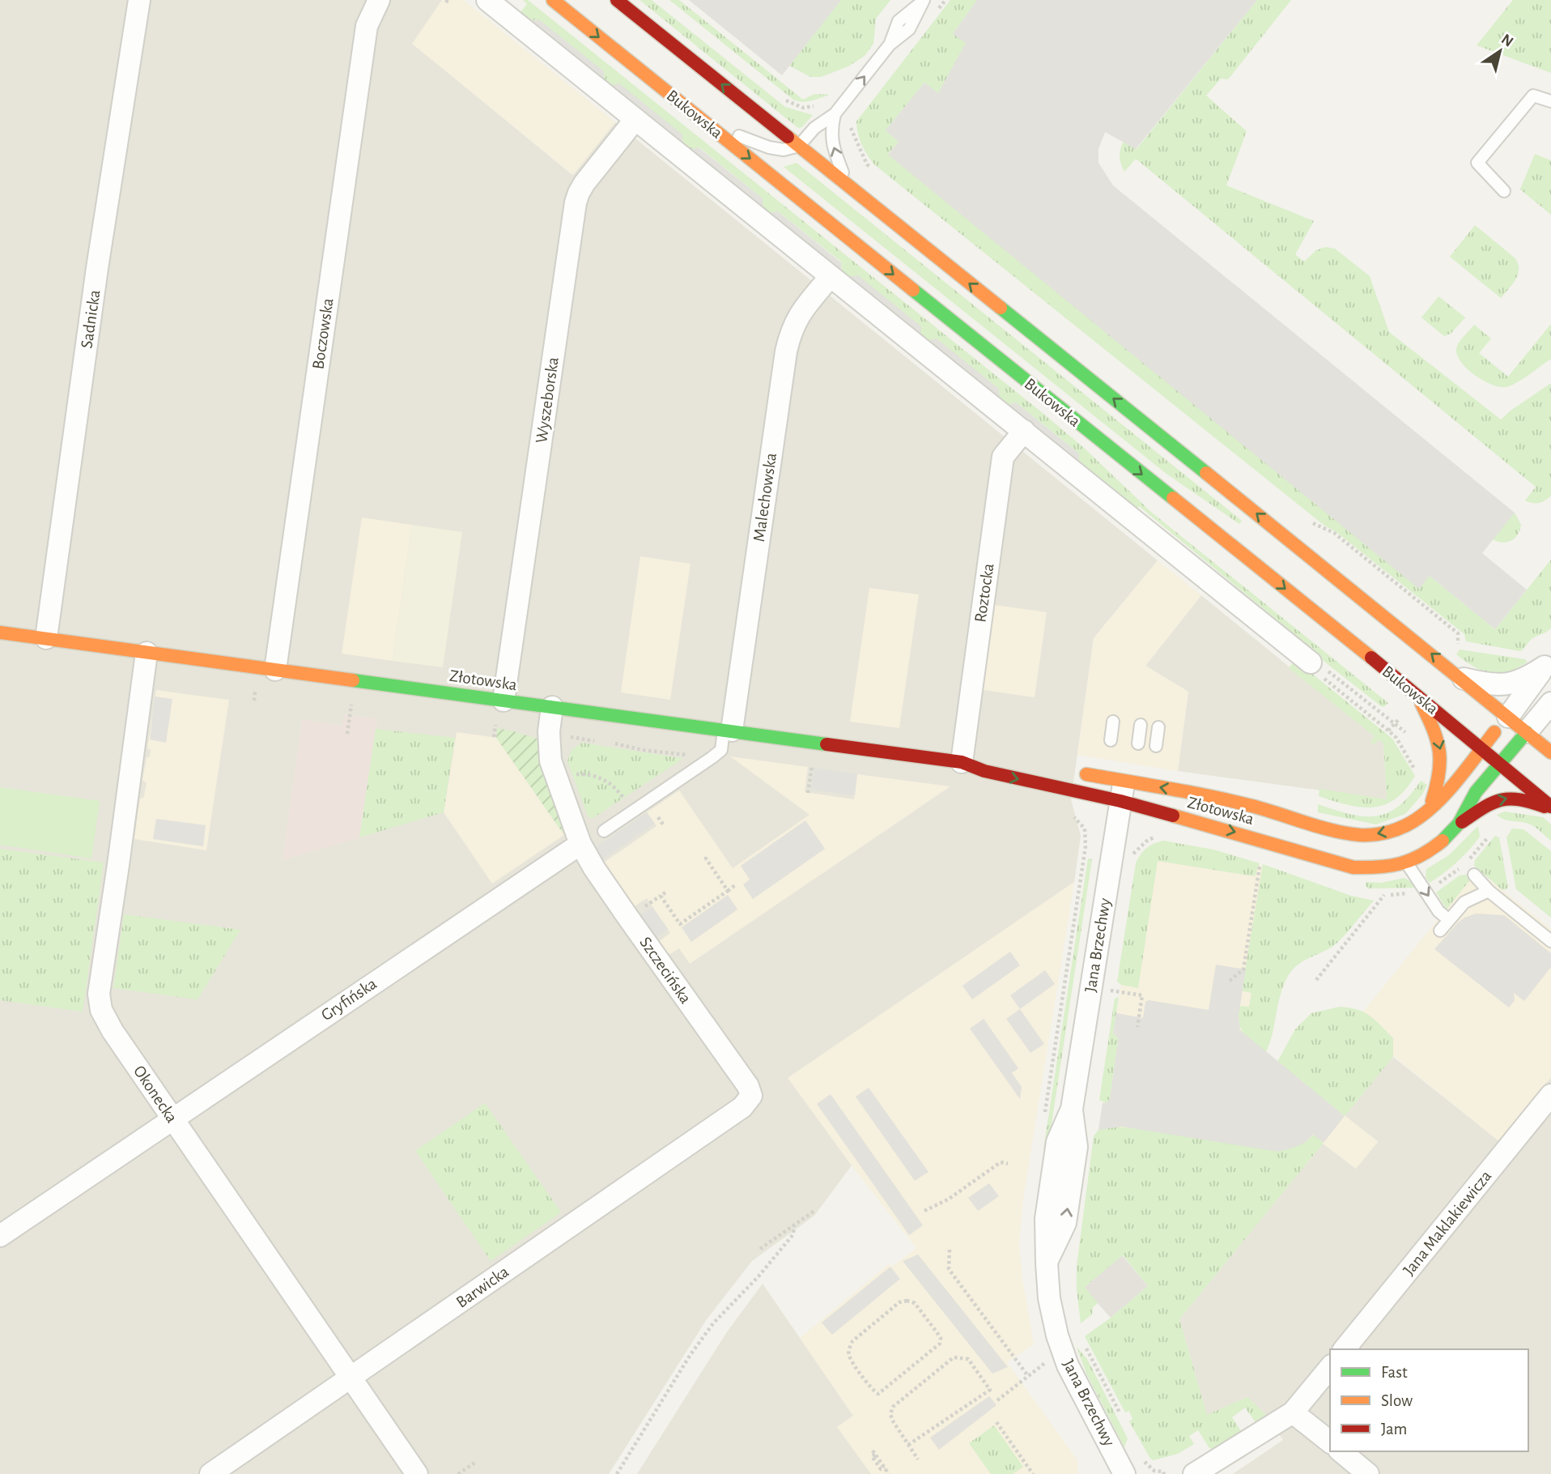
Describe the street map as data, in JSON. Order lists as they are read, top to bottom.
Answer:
{
  "streets": {
    "main road": ["Bukowska", "Złotowska"],
    "street": [
      "Sadnicka",
      "Boczowska",
      "Wyszeborska",
      "Malechowska",
      "Roztocka",
      "Jana Brzechwy",
      "Szczecińska",
      "Gryfińska",
      "Okonecka",
      "Jana Maklakiewicza",
      "Barwicka"
    ]
  },
  "crossings": [
    ["Bukowska", "Złotowska"],
    ["Sadnicka", "Złotowska"],
    ["Boczowska", "Złotowska"],
    ["Wyszeborska", "Złotowska"],
    ["Malechowska", "Złotowska"],
    ["Roztocka", "Złotowska"],
    ["Złotowska", "Jana Brzechwy"],
    ["Złotowska", "Okonecka"],
    ["Szczecińska", "Gryfińska"],
    ["Szczecińska", "Barwicka"],
    ["Gryfińska", "Okonecka"],
    ["Okonecka", "Barwicka"]
  ],
  "legend": ["Fast", "Slow", "Jam"],
  "north": "top right"
}
